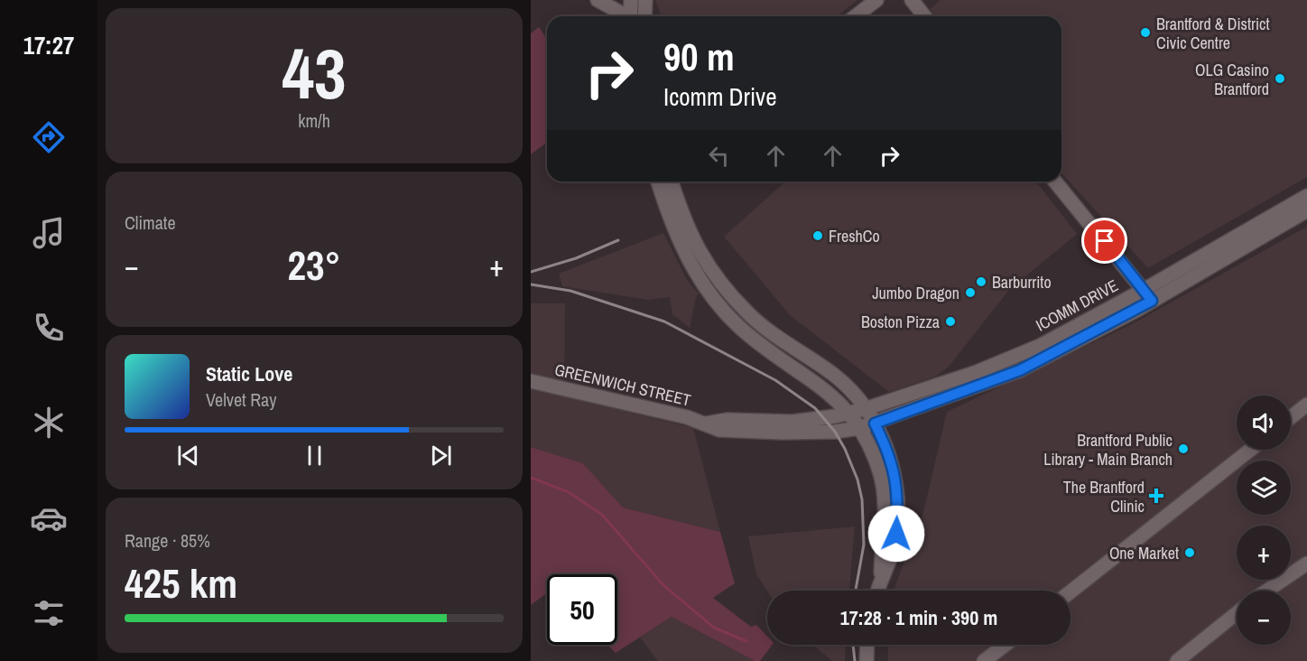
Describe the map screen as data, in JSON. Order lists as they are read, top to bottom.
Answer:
{
  "streets": {
    "main road": ["ICOMM DRIVE", "GREENWICH STREET"]
  },
  "crossings": [
    ["ICOMM DRIVE", "GREENWICH STREET"]
  ],
  "places": {
    "other": [
      "Brantford & District Civic Centre",
      "OLG Casino Brantford",
      "FreshCo",
      "Barburrito",
      "Jumbo Dragon",
      "Boston Pizza",
      "Brantford Public Library - Main Branch",
      "One Market"
    ],
    "health": ["The Brantford Clinic"]
  },
  "page": {
    "tabs": "17:27",
    "tile": [
      ["43", "km/h"],
      "Climate",
      ["Range · 85%", "425 km"]
    ],
    "turn": ["90 m", "Icomm Drive"],
    "heat": ["−", "23°", "+"],
    "song": ["Static Love", "Velvet Ray"],
    "map_buttons": ["+", "−"],
    "limit": "50",
    "trip": "17:28 · 1 min · 390 m"
  }
}
